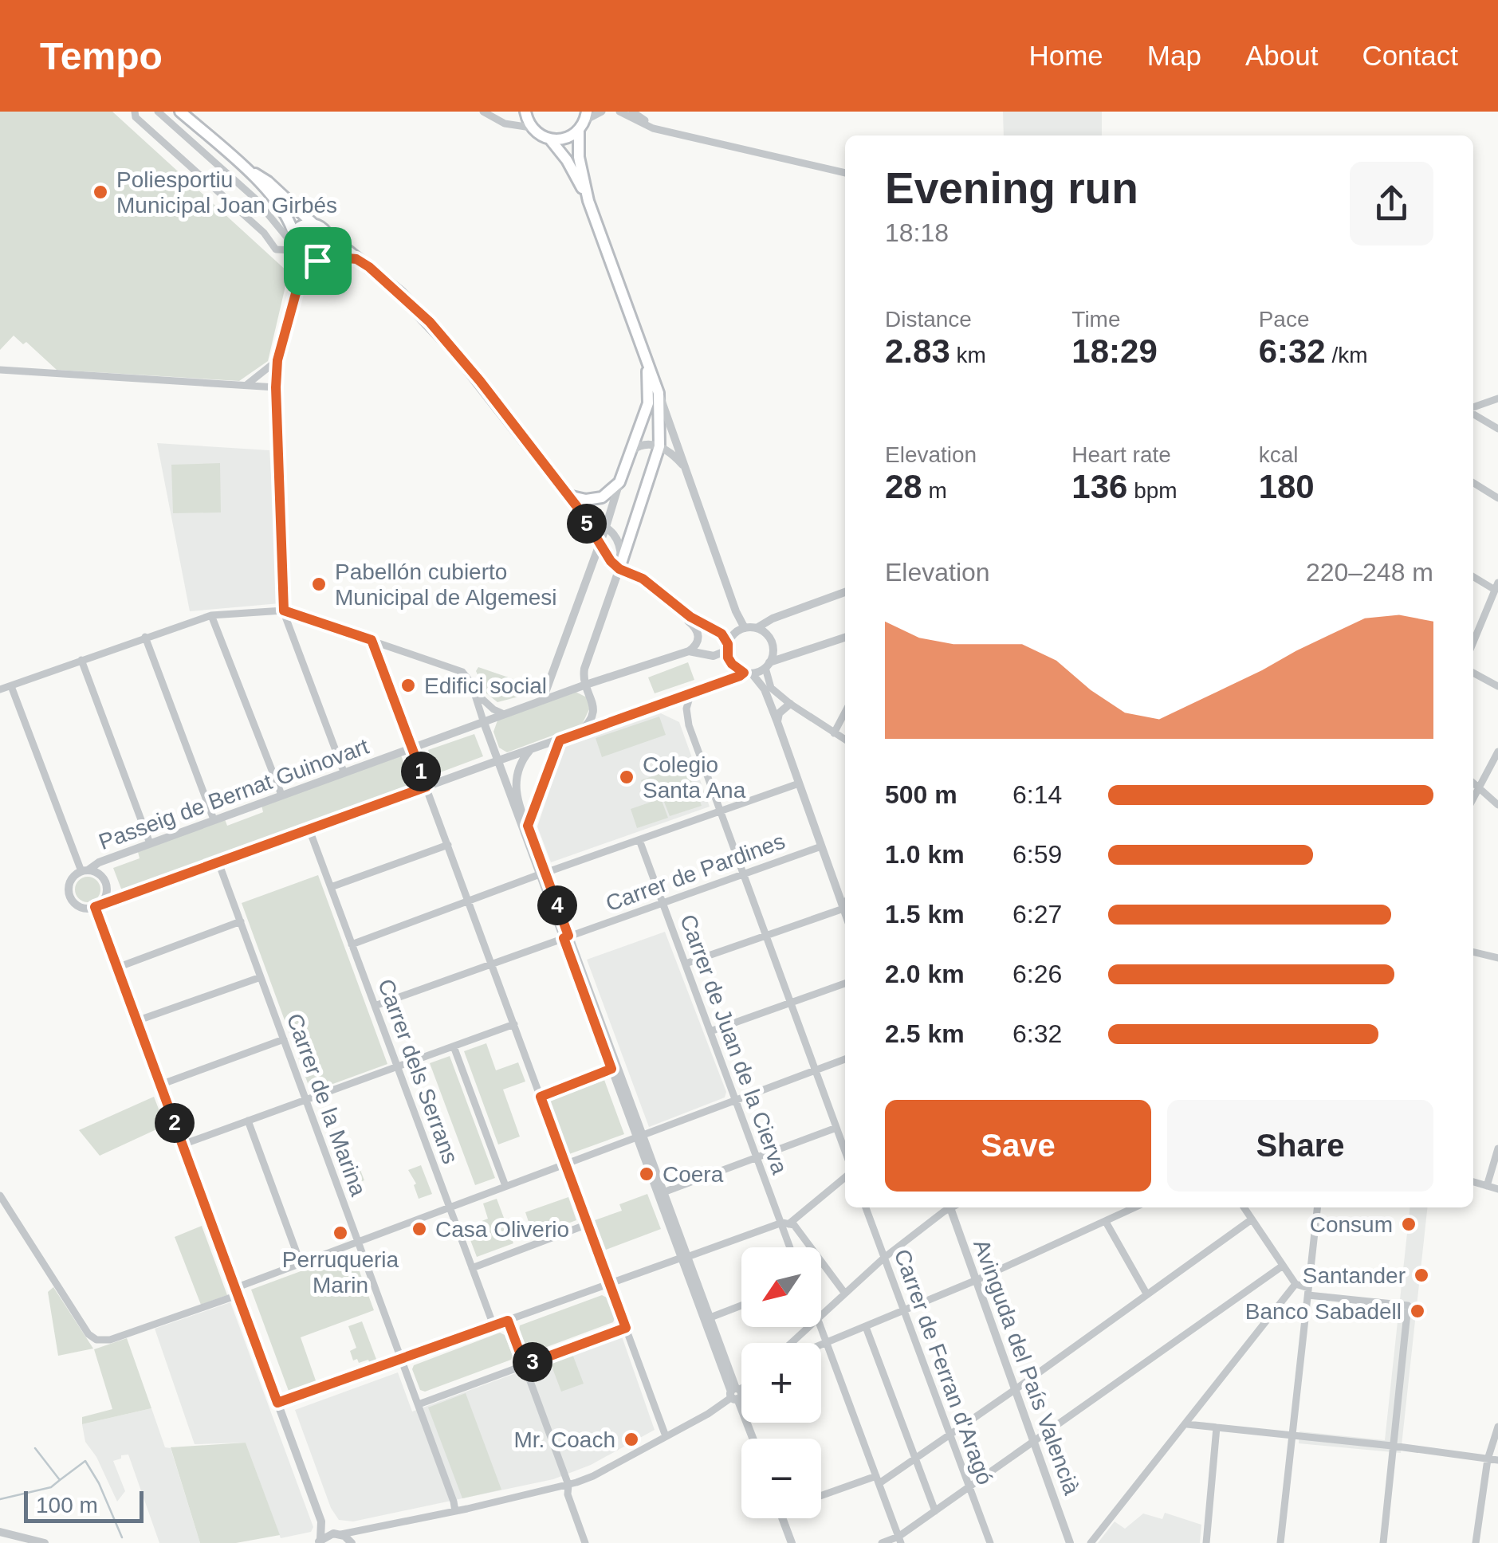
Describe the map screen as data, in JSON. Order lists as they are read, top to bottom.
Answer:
{
  "streets": {
    "street": [
      "Passeig de Bernat Guinovart",
      "Carrer de Pardines",
      "Carrer de Juan de la Cierva",
      "Carrer dels Serrans",
      "Carrer de la Marina",
      "Carrer de Ferran d'Aragó",
      "Avinguda del País Valencià"
    ]
  },
  "crossings": [
    ["Carrer de Pardines", "Carrer de Juan de la Cierva"],
    ["Carrer de Pardines", "Carrer dels Serrans"]
  ],
  "places": [
    "Poliesportiu Municipal Joan Girbés",
    "Pabellón cubierto Municipal de Algemesi",
    "Edifici social",
    "Colegio Santa Ana",
    "Coera",
    "Consum",
    "Casa Oliverio",
    "Perruqueria Marin",
    "Santander",
    "Banco Sabadell",
    "Mr. Coach"
  ],
  "scale_bar": "100 m",
  "north": "bottom left",
  "page": {
    "header": "Tempo",
    "nav": [
      "Home",
      "Map",
      "About",
      "Contact"
    ],
    "heading": ["Evening run", "18:18"],
    "stats": [
      ["Distance", "2.83 km"],
      ["Time", "18:29"],
      ["Pace", "6:32 /km"],
      ["Elevation", "28 m"],
      ["Heart rate", "136 bpm"],
      ["kcal", "180"]
    ],
    "pins": [
      "5",
      "1",
      "4",
      "2",
      "3"
    ],
    "chart": ["Elevation", "220–248 m"],
    "list": [
      {
        "name": "500 m",
        "note": "6:14"
      },
      {
        "name": "1.0 km",
        "note": "6:59"
      },
      {
        "name": "1.5 km",
        "note": "6:27"
      },
      {
        "name": "2.0 km",
        "note": "6:26"
      },
      {
        "name": "2.5 km",
        "note": "6:32"
      }
    ],
    "buttons": ["Save", "Share"],
    "map_buttons": ["+", "−"],
    "scale": "100 m"
  }
}
